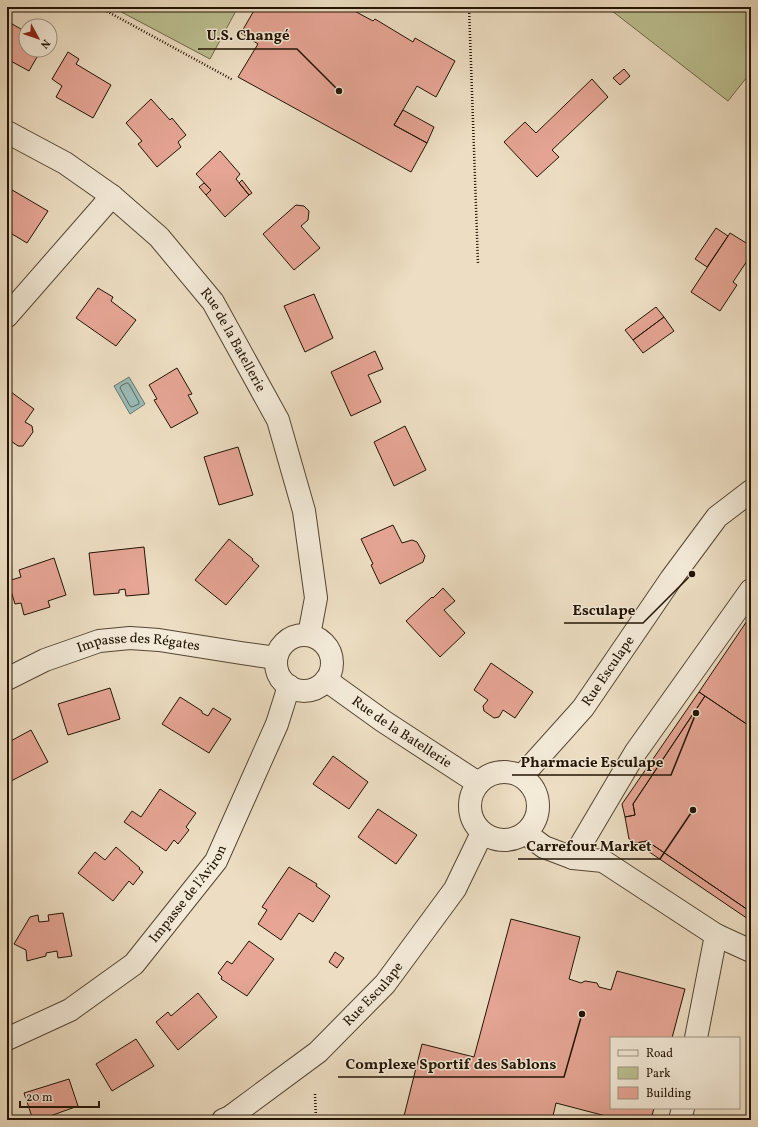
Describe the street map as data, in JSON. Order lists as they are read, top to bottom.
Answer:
{
  "streets": {
    "street": [
      "Rue de la Batellerie",
      "Impasse des Régates",
      "Rue Esculape",
      "Impasse de l'Aviron"
    ]
  },
  "crossings": [
    ["Rue de la Batellerie", "Impasse des Régates"],
    ["Rue de la Batellerie", "Rue Esculape"],
    ["Rue de la Batellerie", "Impasse de l'Aviron"],
    ["Impasse des Régates", "Impasse de l'Aviron"]
  ],
  "places": [
    "U.S. Changé",
    "Esculape",
    "Pharmacie Esculape",
    "Carrefour Market",
    "Complexe Sportif des Sablons"
  ],
  "legend": ["Road", "Park", "Building"],
  "scale_bar": "20 m",
  "north": "bottom right"
}
